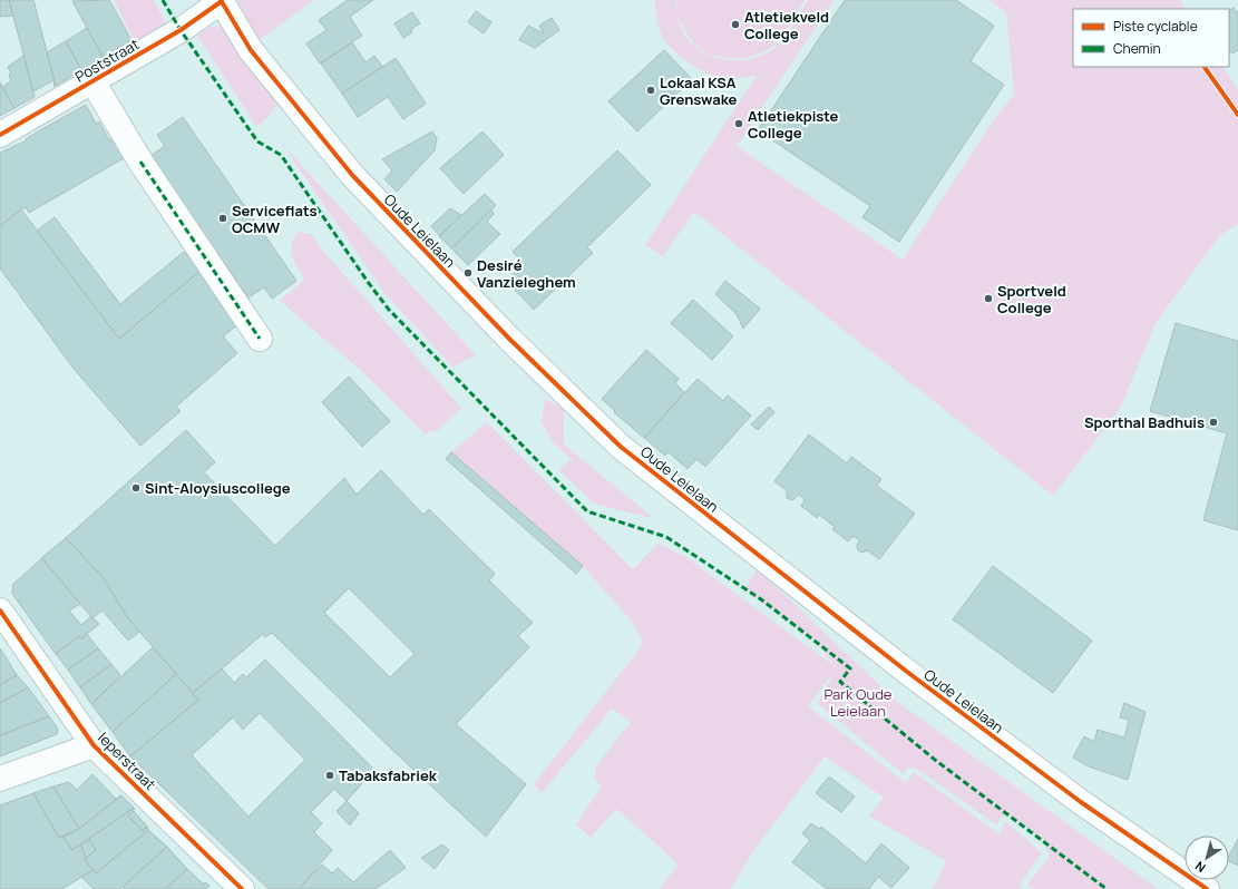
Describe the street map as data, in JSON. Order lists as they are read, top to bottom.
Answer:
{
  "streets": {
    "street": ["Poststraat", "Oude Leielaan", "Ieperstraat"]
  },
  "crossings": [
    ["Poststraat", "Oude Leielaan"]
  ],
  "parks": ["Park Oude Leielaan"],
  "places": [
    "Atletiekveld College",
    "Lokaal KSA Grenswake",
    "Atletiekpiste College",
    "Serviceflats OCMW",
    "Desiré Vanzieleghem",
    "Sportveld College",
    "Sporthal Badhuis",
    "Sint-Aloysiuscollege",
    "Tabaksfabriek"
  ],
  "legend": ["Piste cyclable", "Chemin"],
  "north": "bottom left"
}
